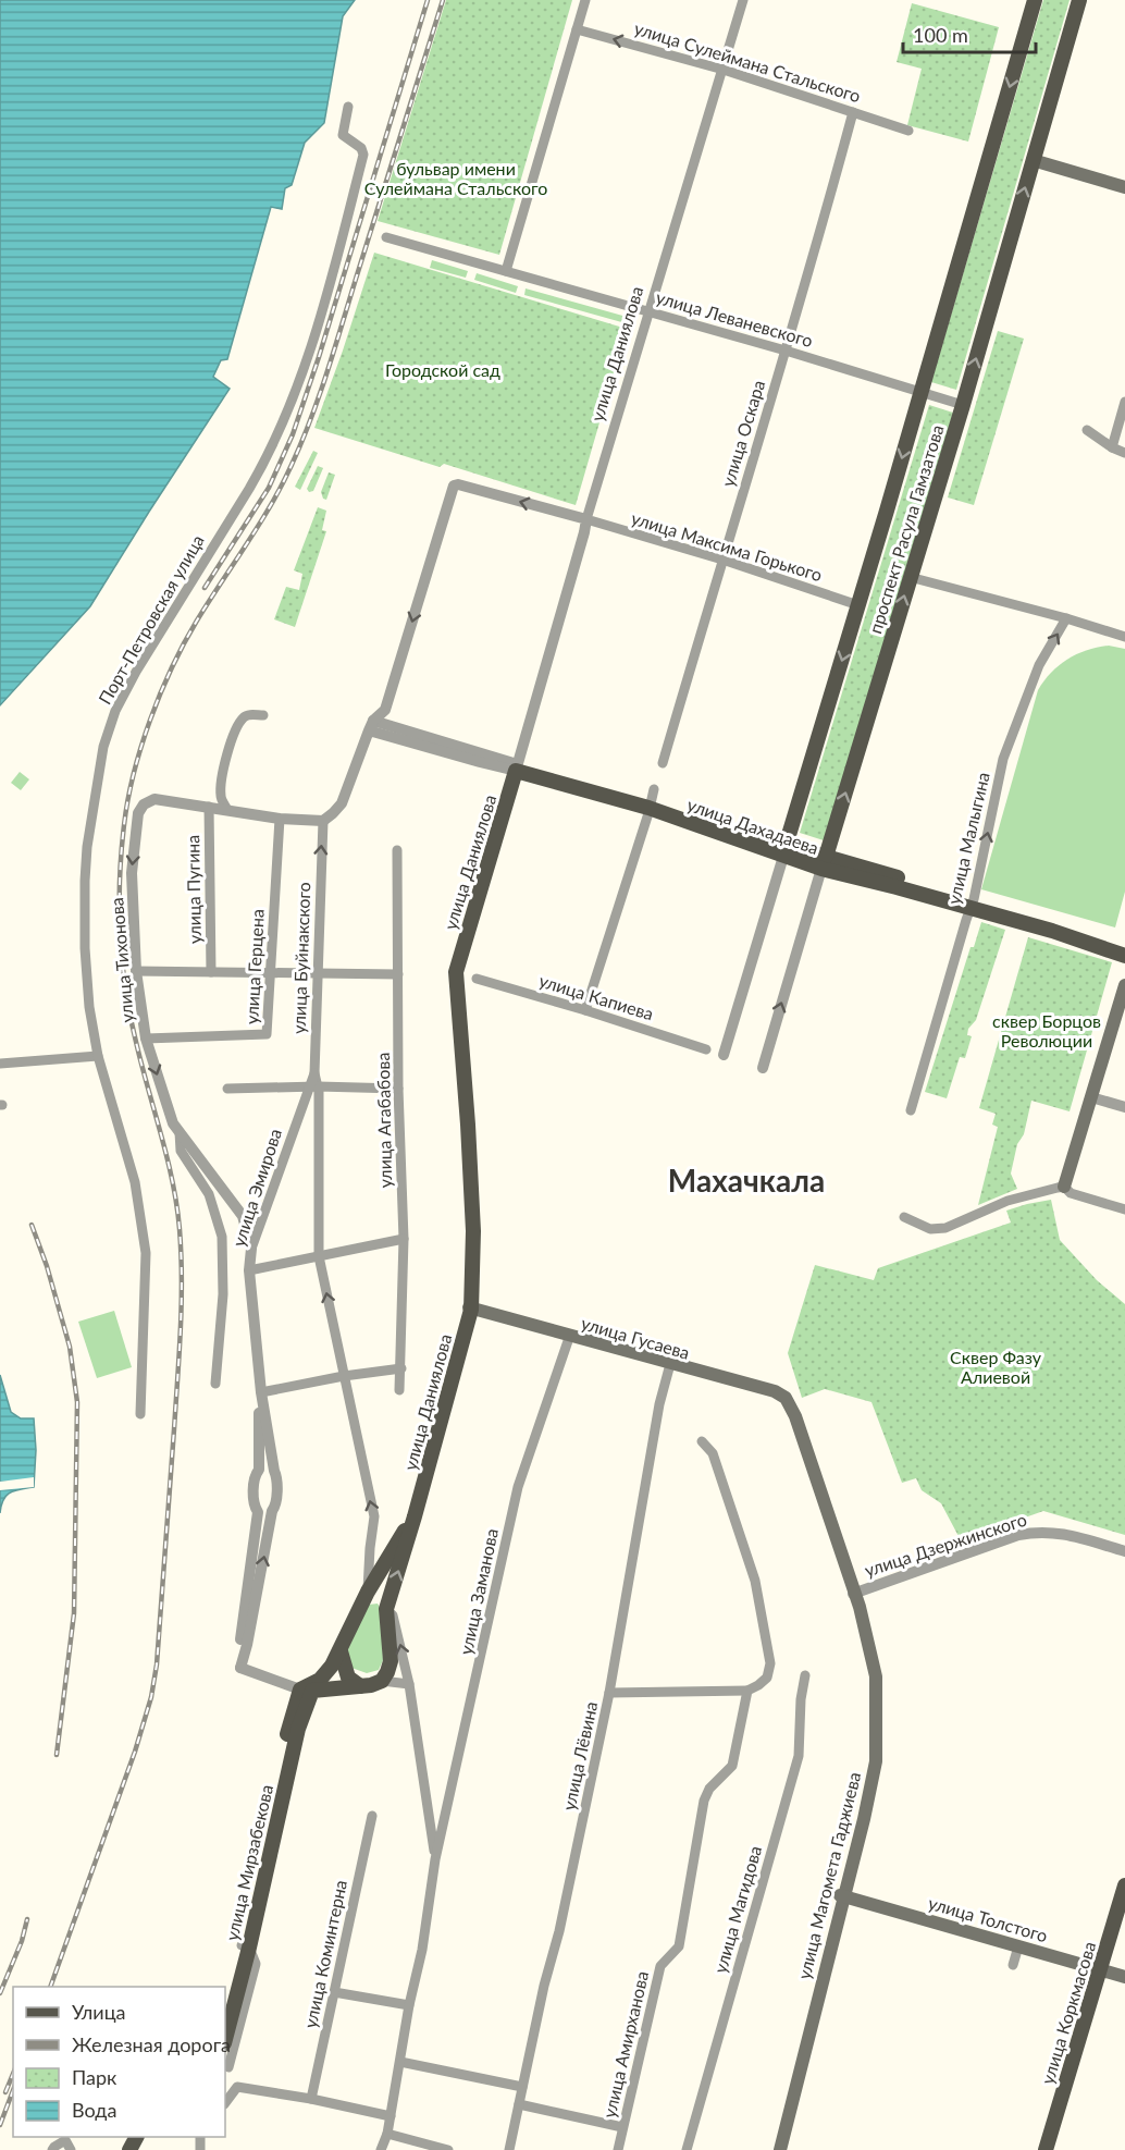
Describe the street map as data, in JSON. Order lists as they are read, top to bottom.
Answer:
{
  "streets": {
    "main road": [
      "улица Даниялова",
      "проспект Расула Гамзатова",
      "улица Дахадаева",
      "улица Гусаева",
      "улица Мирзабекова",
      "улица Магомета Гаджиева",
      "улица Толстого",
      "улица Коркмасова"
    ],
    "street": [
      "улица Сулеймана Стальского",
      "улица Леваневского",
      "улица Оскара",
      "улица Максима Горького",
      "Порт-Петровская улица",
      "улица Малыгина",
      "улица Пугина",
      "улица Буйнакского",
      "улица Тихонова",
      "улица Герцена",
      "улица Капиева",
      "улица Агабабова",
      "улица Эмирова",
      "улица Дзержинского",
      "улица Заманова",
      "улица Лёвина",
      "улица Магидова",
      "улица Коминтерна",
      "улица Амирханова"
    ]
  },
  "crossings": [
    ["улица Сулеймана Стальского", "улица Даниялова"],
    ["улица Сулеймана Стальского", "улица Оскара"],
    ["улица Леваневского", "улица Даниялова"],
    ["улица Леваневского", "улица Оскара"],
    ["улица Леваневского", "проспект Расула Гамзатова"],
    ["улица Даниялова", "улица Максима Горького"],
    ["улица Даниялова", "улица Дахадаева"],
    ["улица Даниялова", "улица Гусаева"],
    ["улица Даниялова", "улица Заманова"],
    ["улица Даниялова", "улица Мирзабекова"],
    ["улица Оскара", "улица Максима Горького"],
    ["проспект Расула Гамзатова", "улица Максима Горького"],
    ["проспект Расула Гамзатова", "улица Дахадаева"],
    ["улица Дахадаева", "улица Малыгина"],
    ["улица Пугина", "улица Тихонова"],
    ["улица Буйнакского", "улица Эмирова"],
    ["улица Тихонова", "улица Герцена"],
    ["улица Тихонова", "улица Эмирова"],
    ["улица Гусаева", "улица Заманова"],
    ["улица Гусаева", "улица Лёвина"],
    ["улица Гусаева", "улица Магомета Гаджиева"],
    ["улица Дзержинского", "улица Магомета Гаджиева"],
    ["улица Магомета Гаджиева", "улица Толстого"],
    ["улица Толстого", "улица Коркмасова"]
  ],
  "one_way": ["улица Сулеймана Стальского", "улица Малыгина", "улица Буйнакского"],
  "districts": ["Махачкала"],
  "parks": [
    "бульвар имени Сулеймана Стальского",
    "Городской сад",
    "сквер Борцов Революции",
    "Сквер Фазу Алиевой"
  ],
  "legend": [
    "Улица",
    "Железная дорога",
    "Парк",
    "Вода"
  ],
  "scale_bar": "100 m"
}
